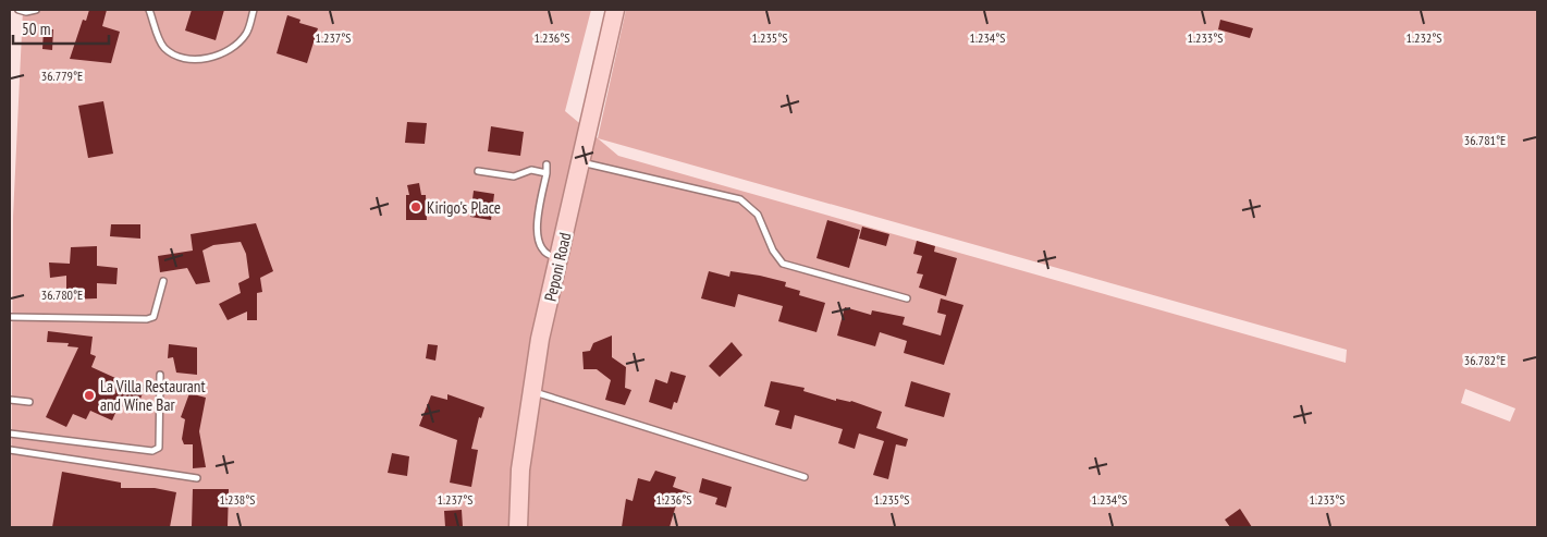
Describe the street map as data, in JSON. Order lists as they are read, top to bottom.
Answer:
{
  "streets": {
    "main road": ["Peponi Road"]
  },
  "places": ["Kirigo's Place", "La Villa Restaurant and Wine Bar"],
  "scale_bar": "50 m",
  "coordinates": [
    "1.237°S",
    "1.236°S",
    "1.235°S",
    "1.234°S",
    "1.233°S",
    "1.232°S",
    "36.779°E",
    "36.781°E",
    "36.780°E",
    "36.782°E",
    "1.238°S"
  ]
}
